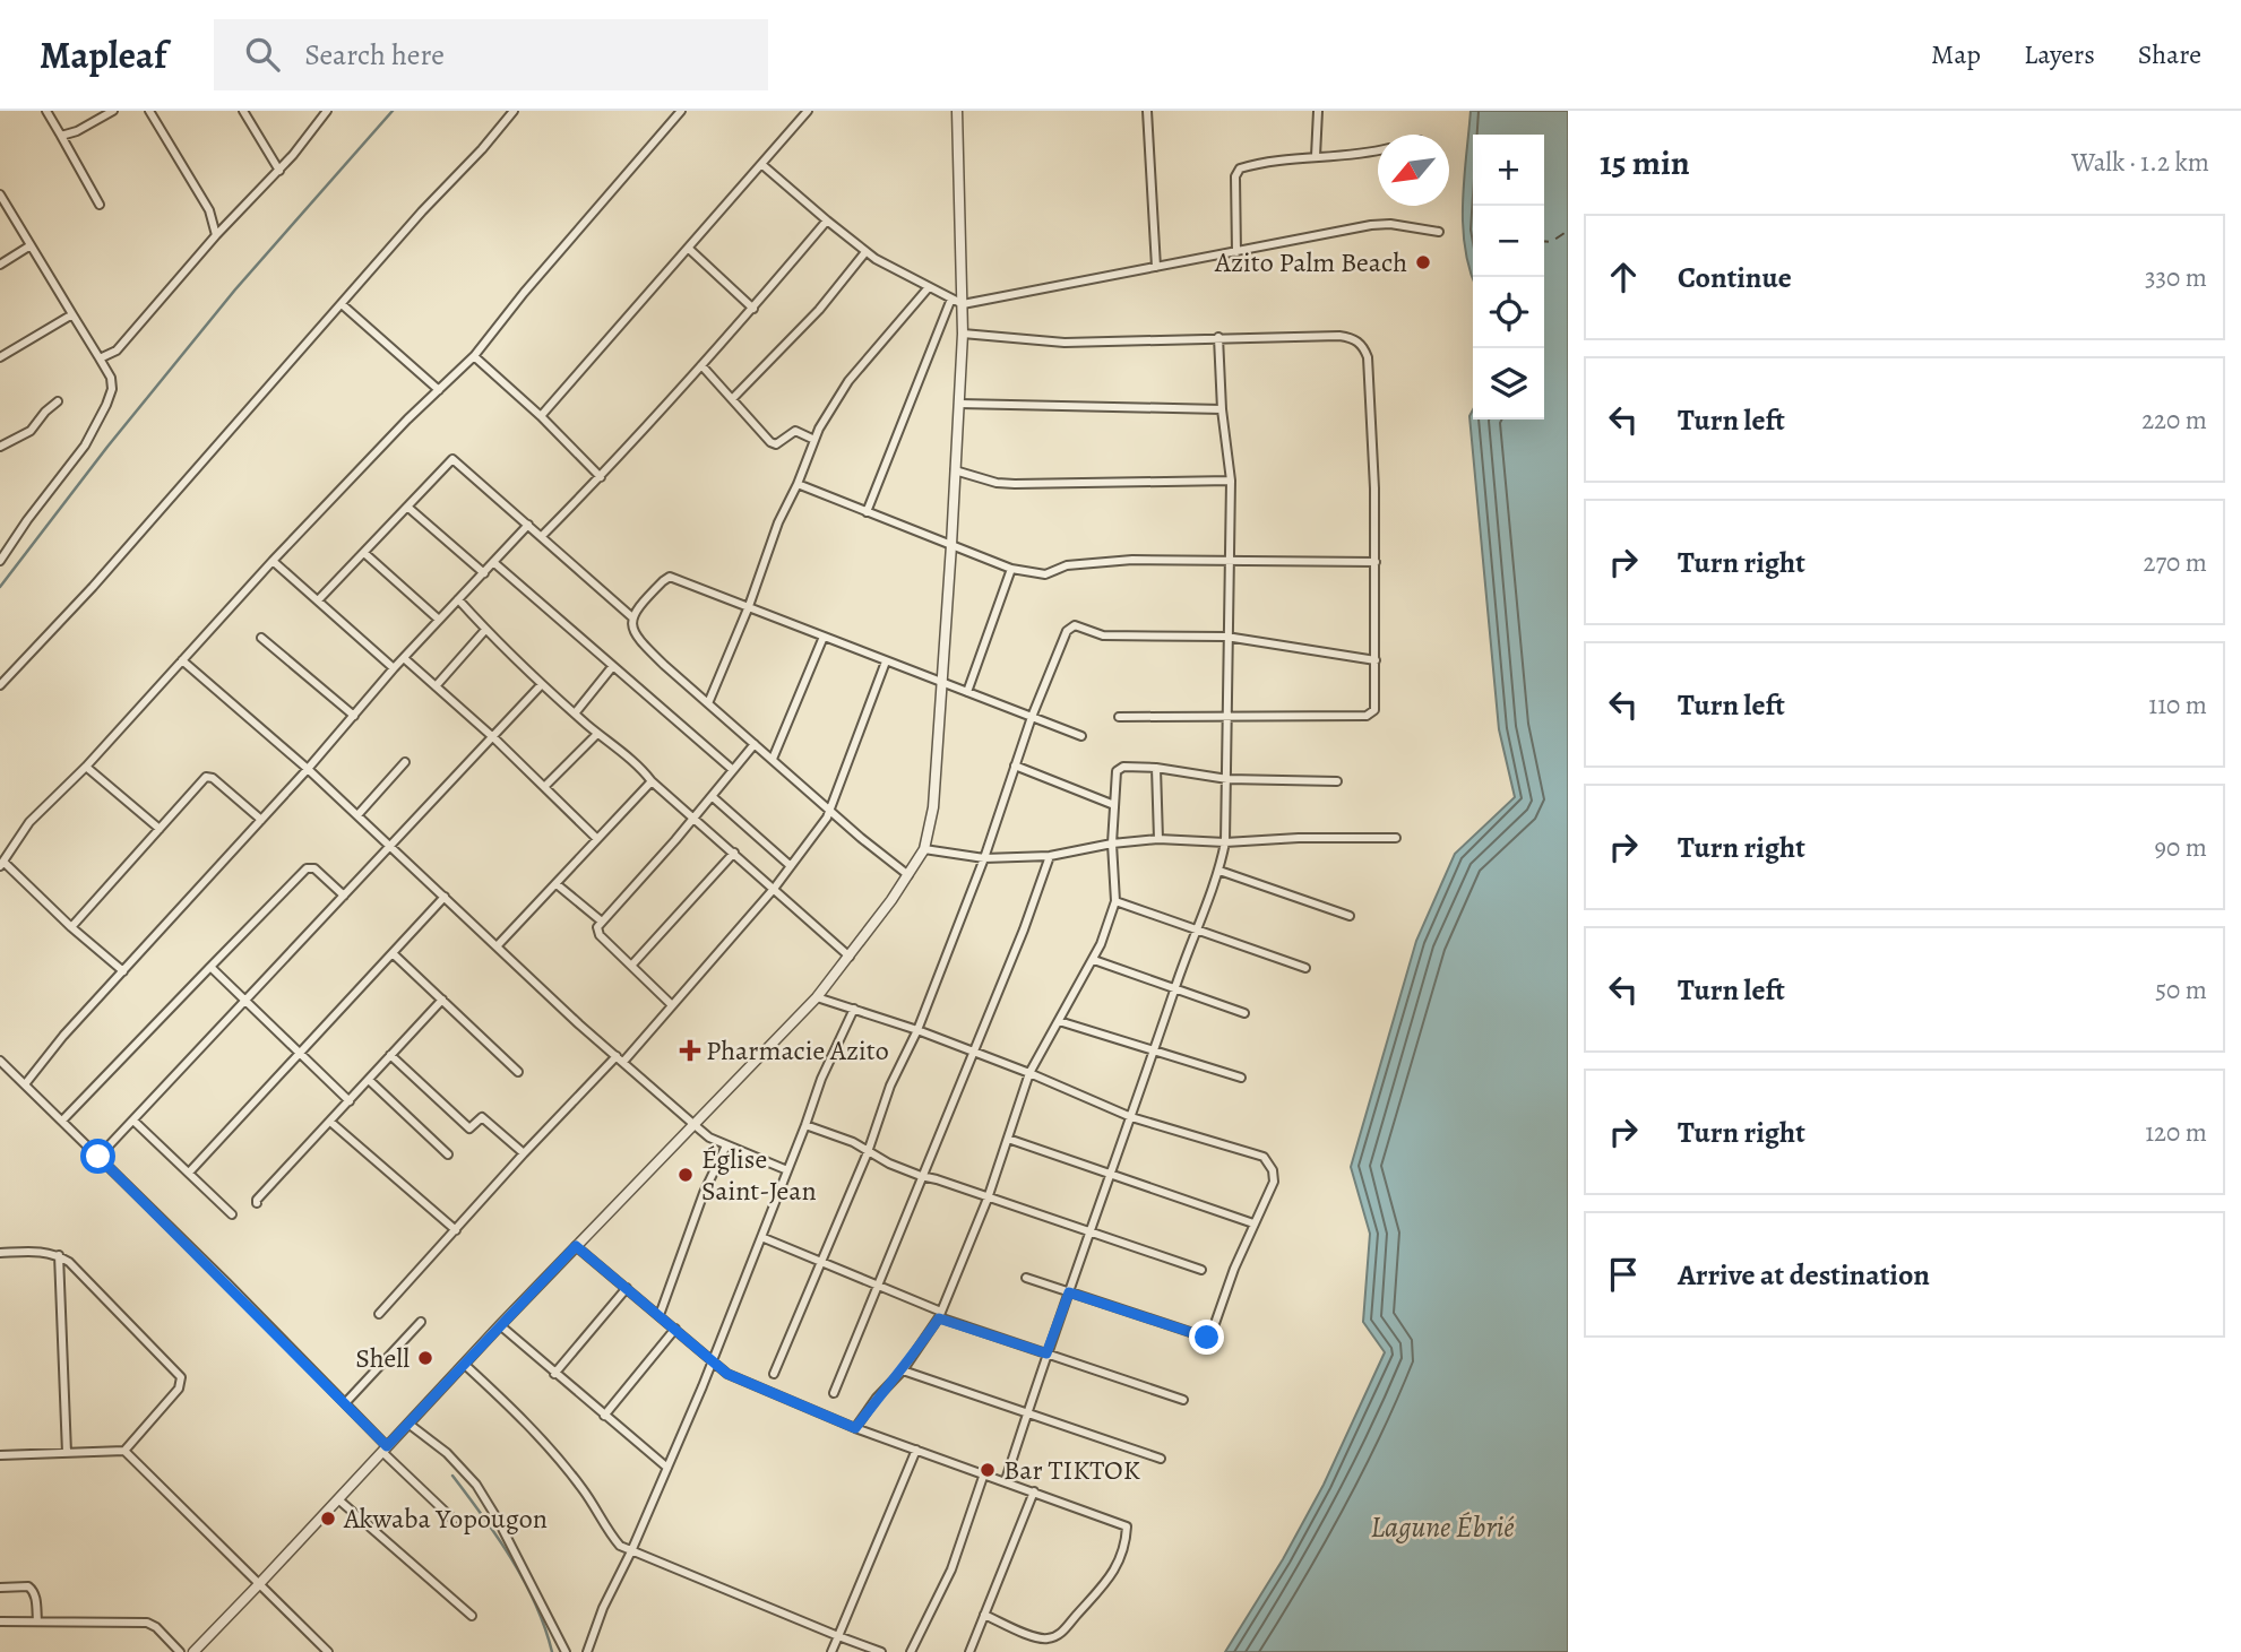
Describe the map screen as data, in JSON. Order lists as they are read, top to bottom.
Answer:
{
  "water": ["Lagune Ébrié"],
  "places": {
    "other": [
      "Azito Palm Beach",
      "Église Saint-Jean",
      "Shell",
      "Bar TIKTOK",
      "Akwaba Yopougon"
    ],
    "health": ["Pharmacie Azito"]
  },
  "north": "bottom left",
  "page": {
    "header": "Mapleaf",
    "search": "Search here",
    "nav": ["Map", "Layers", "Share"],
    "heading": ["15 min", "Walk · 1.2 km"],
    "map_buttons": ["+", "−"],
    "list": [
      ["Continue", "330 m"],
      ["Turn left", "220 m"],
      ["Turn right", "270 m"],
      ["Turn left", "110 m"],
      ["Turn right", "90 m"],
      ["Turn left", "50 m"],
      ["Turn right", "120 m"],
      "Arrive at destination"
    ]
  }
}
